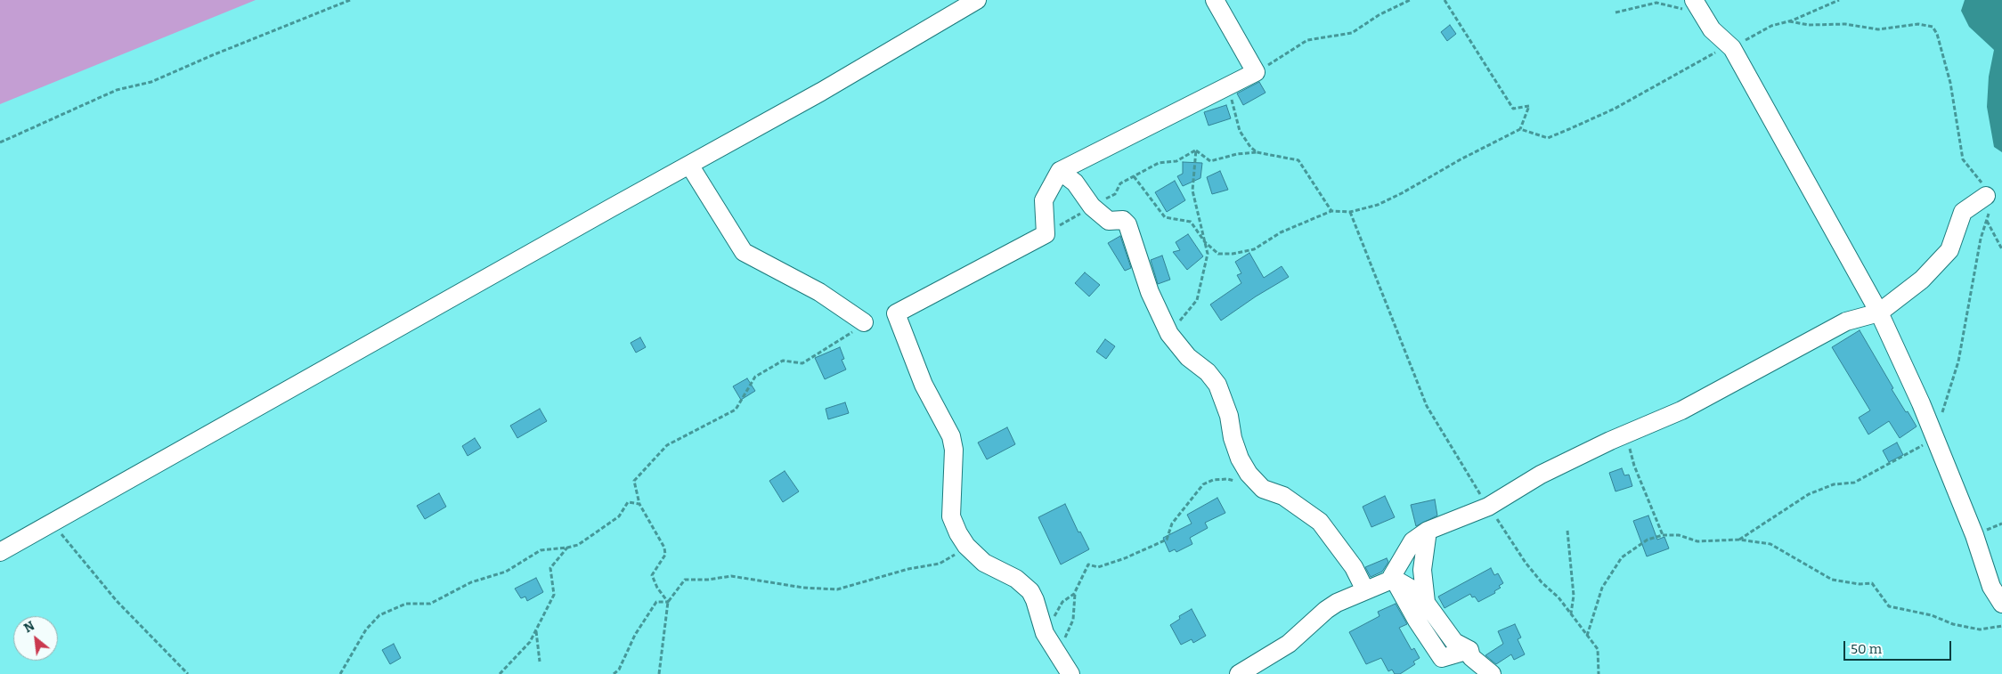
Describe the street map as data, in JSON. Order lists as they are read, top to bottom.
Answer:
{
  "scale_bar": "50 m",
  "north": "top left"
}
